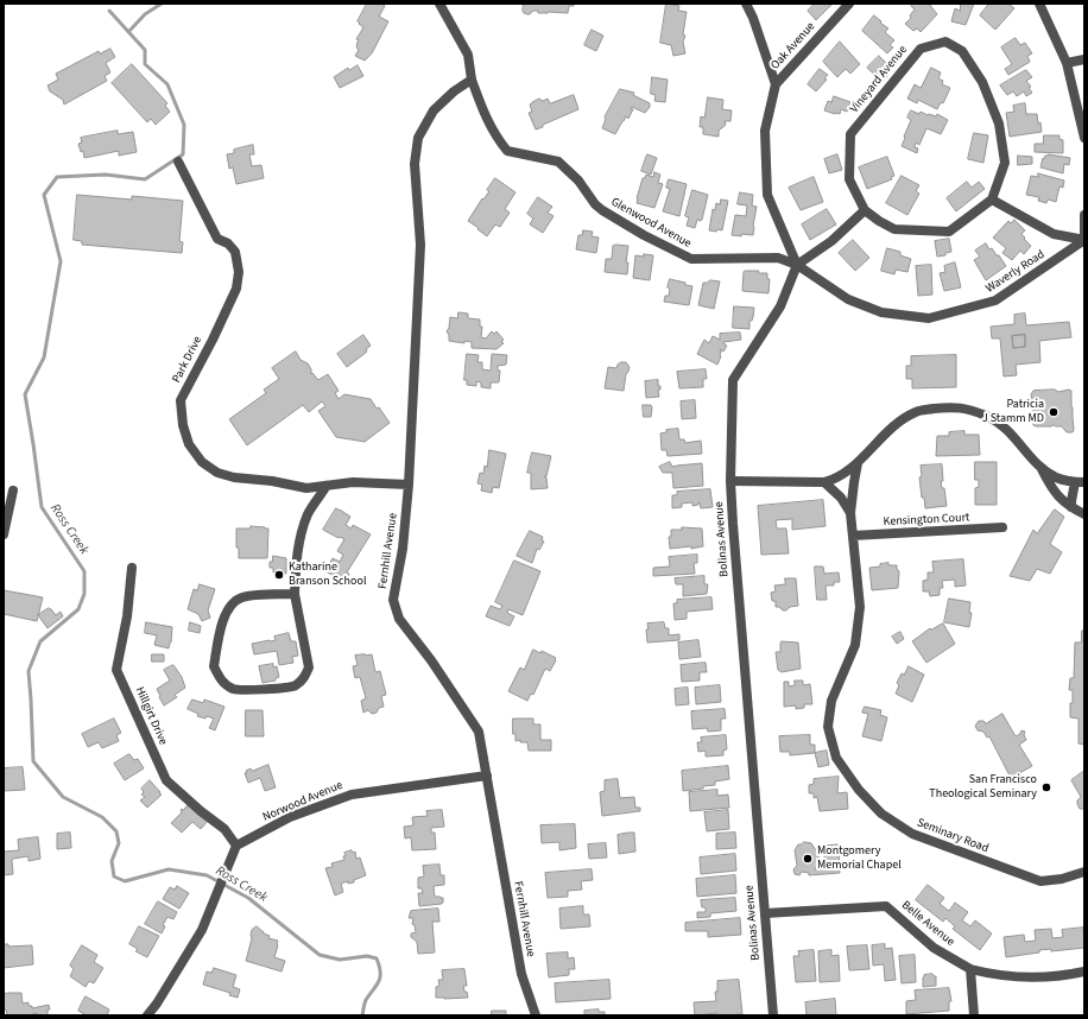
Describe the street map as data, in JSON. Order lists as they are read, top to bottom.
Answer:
{
  "streets": {
    "street": [
      "Oak Avenue",
      "Vineyard Avenue",
      "Glenwood Avenue",
      "Waverly Road",
      "Park Drive",
      "Kensington Court",
      "Bolinas Avenue",
      "Fernhill Avenue",
      "Hillgirt Drive",
      "Norwood Avenue",
      "Seminary Road",
      "Belle Avenue"
    ]
  },
  "crossings": [
    ["Glenwood Avenue", "Waverly Road"],
    ["Glenwood Avenue", "Bolinas Avenue"],
    ["Glenwood Avenue", "Fernhill Avenue"],
    ["Waverly Road", "Bolinas Avenue"],
    ["Park Drive", "Fernhill Avenue"],
    ["Kensington Court", "Seminary Road"],
    ["Bolinas Avenue", "Belle Avenue"],
    ["Fernhill Avenue", "Norwood Avenue"],
    ["Hillgirt Drive", "Norwood Avenue"]
  ],
  "water": ["Ross Creek"],
  "places": [
    "Patricia J Stamm MD",
    "Katharine Branson School",
    "San Francisco Theological Seminary",
    "Montgomery Memorial Chapel"
  ]
}
